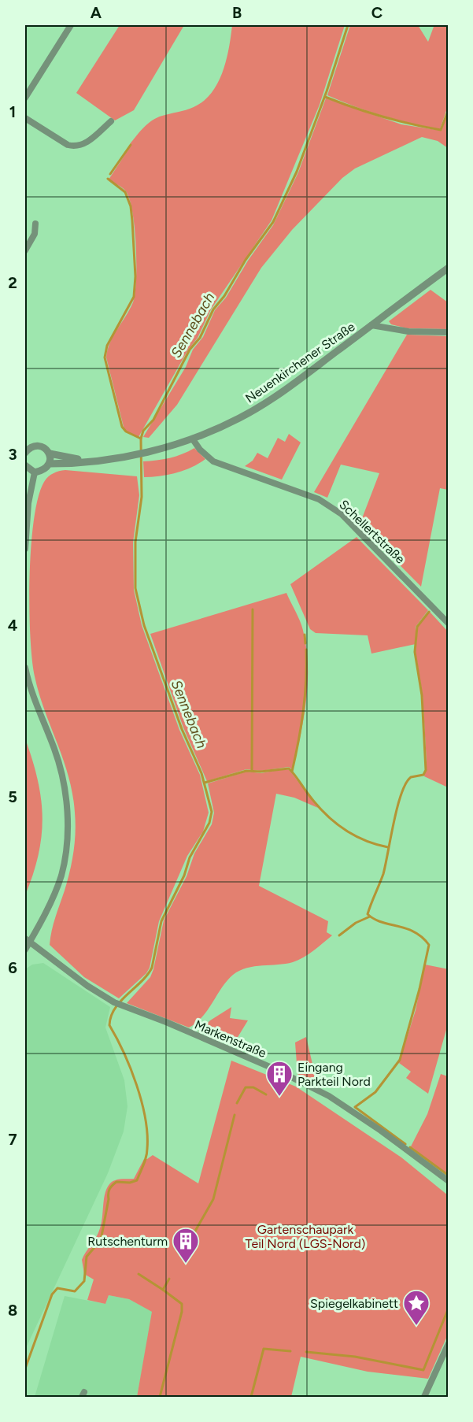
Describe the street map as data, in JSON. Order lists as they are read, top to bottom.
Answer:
{
  "streets": {
    "street": ["Neuenkirchener Straße", "Schellertstraße", "Markenstraße"]
  },
  "crossings": [
    ["Neuenkirchener Straße", "Schellertstraße"]
  ],
  "water": ["Sennebach"],
  "parks": ["Gartenschaupark Teil Nord (LGS-Nord)"],
  "places": {
    "building": ["Eingang Parkteil Nord", "Rutschenturm"],
    "place": ["Spiegelkabinett"]
  },
  "grid": {
    "columns": ["A", "B", "C"],
    "rows": [
      "1",
      "2",
      "3",
      "4",
      "5",
      "6",
      "7",
      "8"
    ]
  }
}
